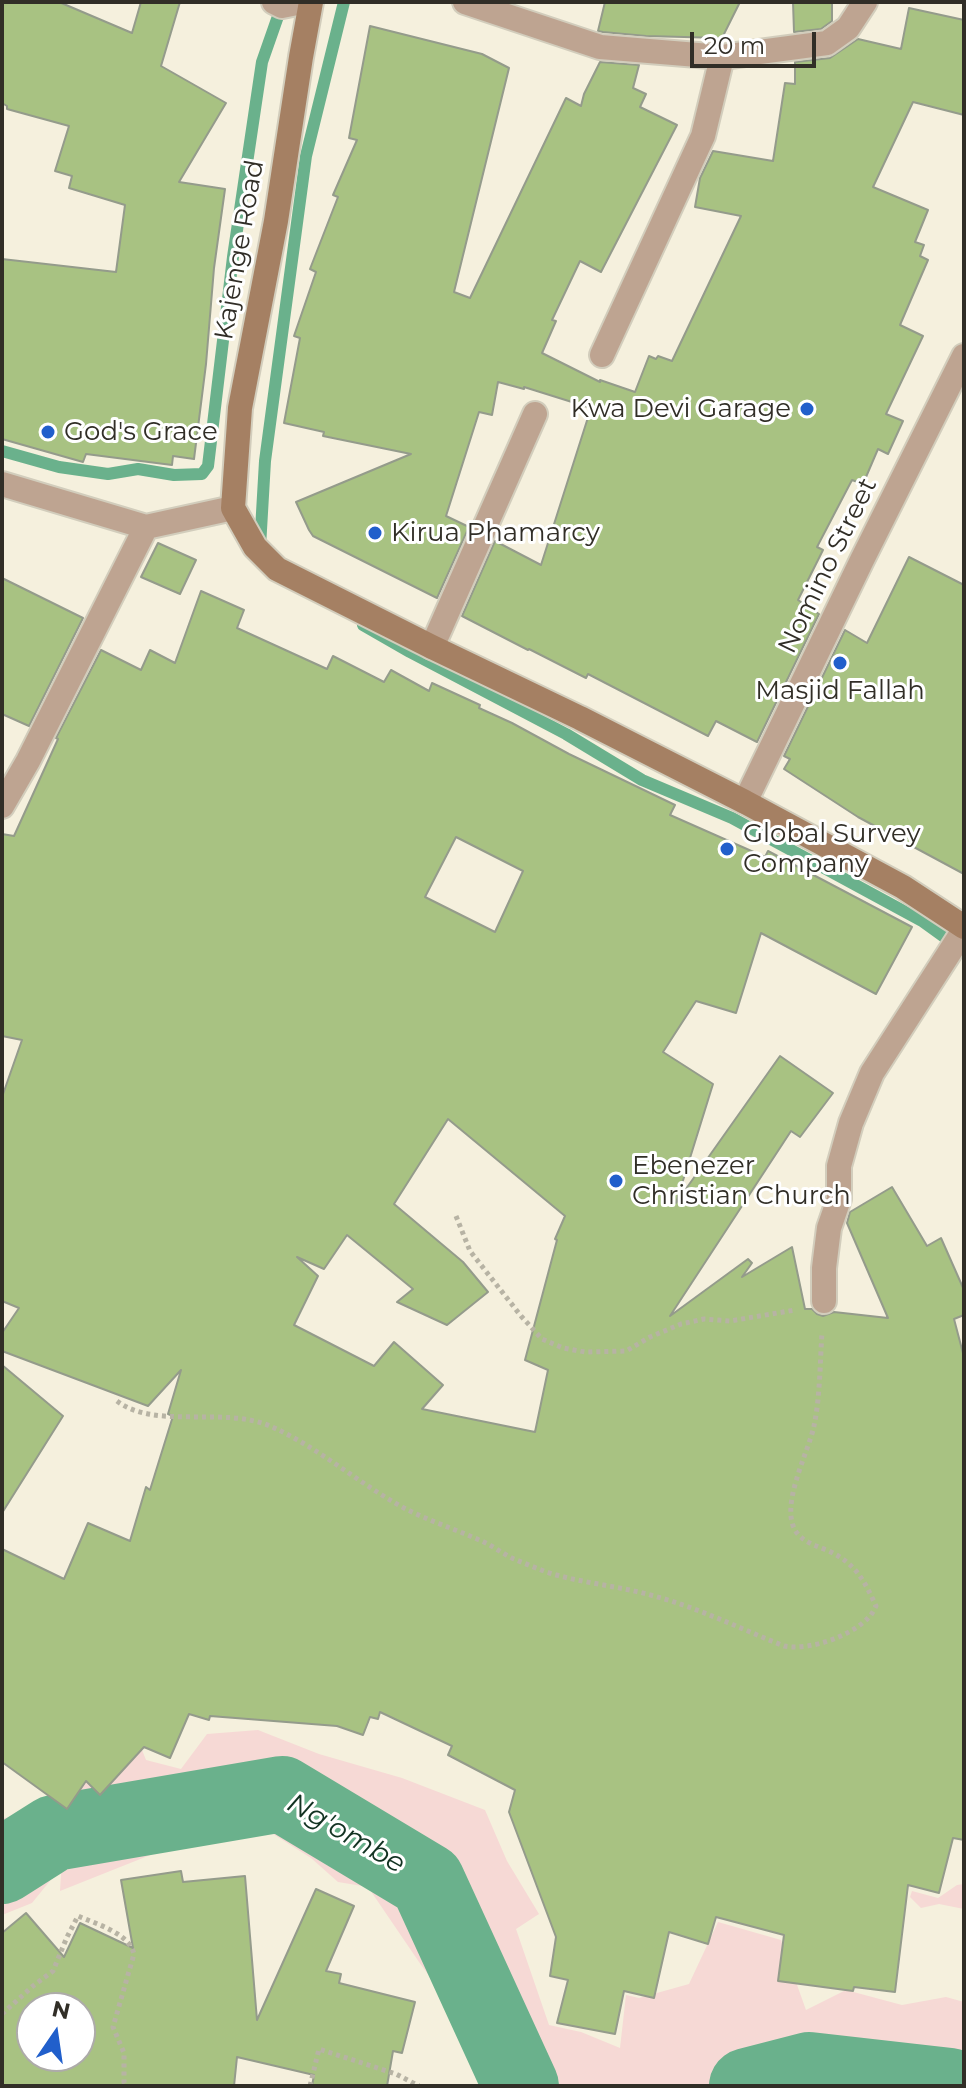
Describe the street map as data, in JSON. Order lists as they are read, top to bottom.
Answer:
{
  "streets": {
    "street": ["Kajenge Road", "Nomino Street"]
  },
  "water": ["Ng'ombe"],
  "places": [
    "Kwa Devi Garage",
    "God's Grace",
    "Kirua Phamarcy",
    "Masjid Fallah",
    "Global Survey Company",
    "Ebenezer Christian Church"
  ],
  "scale_bar": "20 m",
  "north": "top"
}
